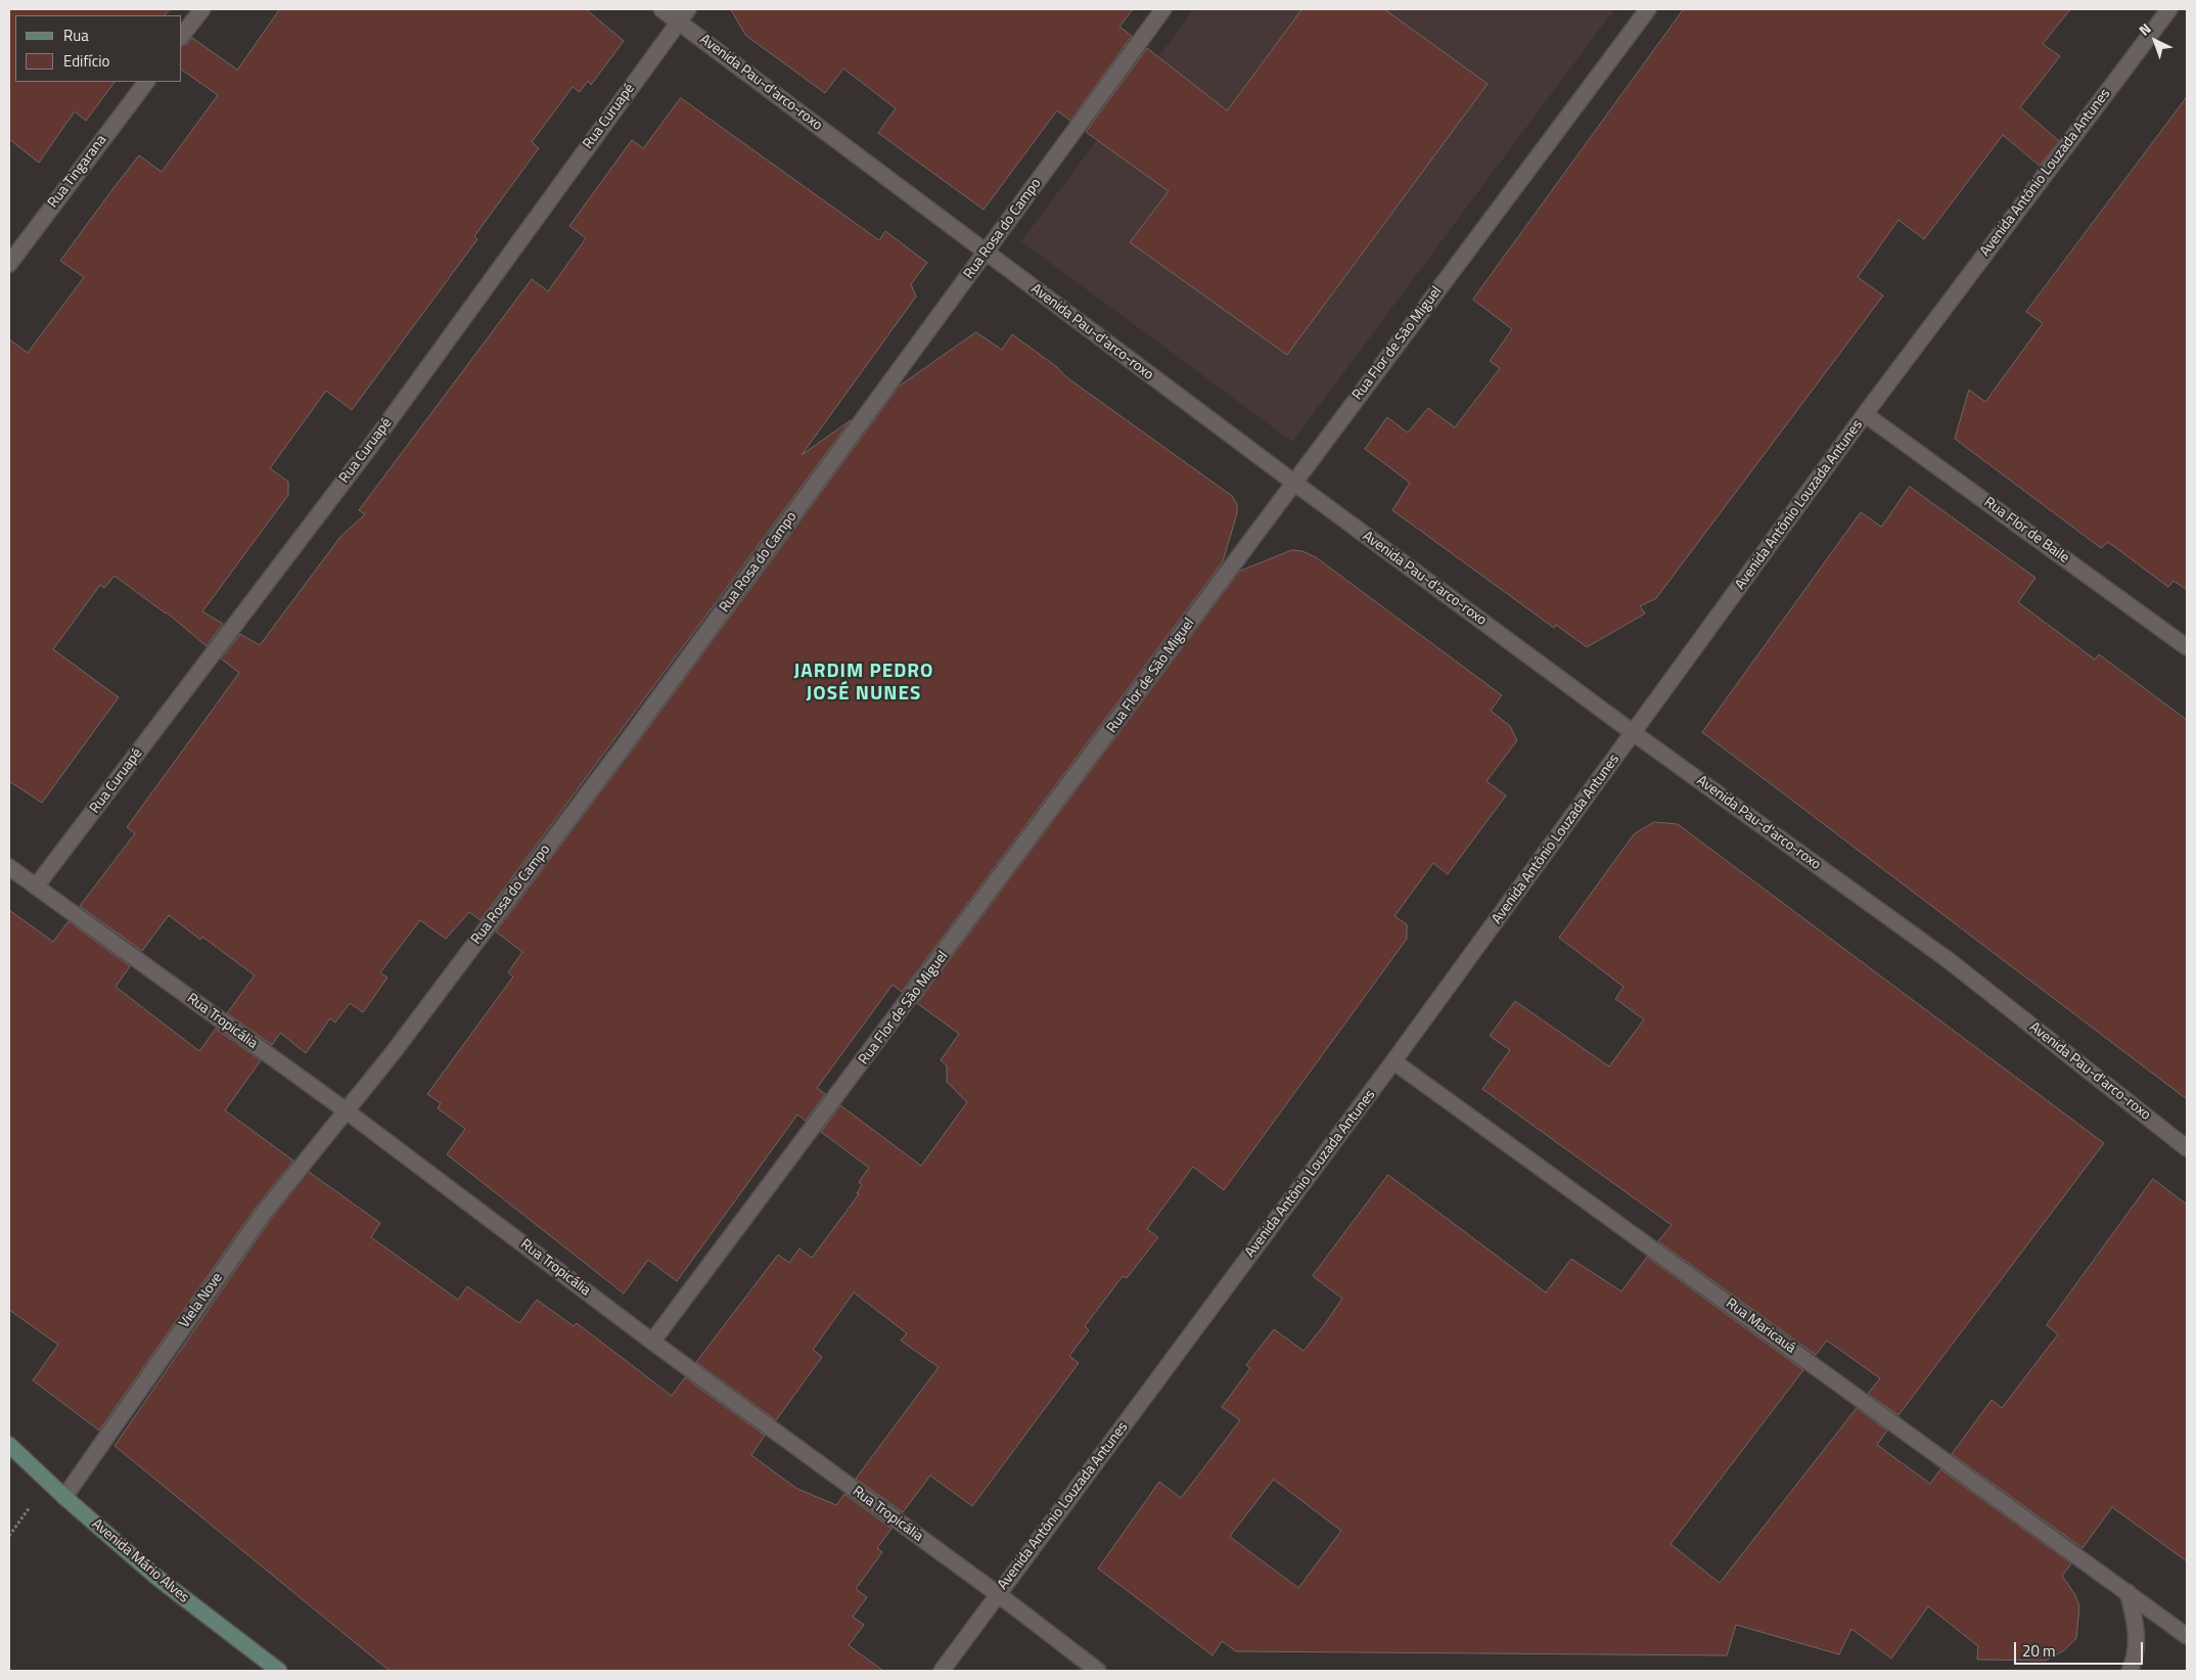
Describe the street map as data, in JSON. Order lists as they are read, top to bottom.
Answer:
{
  "streets": {
    "street": [
      "Avenida Pau-d'arco-roxo",
      "Rua Curuapé",
      "Rua Tingarana",
      "Avenida Antônio Louzada Antunes",
      "Rua Rosa do Campo",
      "Rua Flor de São Miguel",
      "Rua Flor de Baile",
      "Rua Tropicália",
      "Viela Nove",
      "Rua Maricauá",
      "Avenida Mário Alves"
    ]
  },
  "crossings": [
    ["Avenida Pau-d'arco-roxo", "Rua Curuapé"],
    ["Avenida Pau-d'arco-roxo", "Avenida Antônio Louzada Antunes"],
    ["Avenida Pau-d'arco-roxo", "Rua Rosa do Campo"],
    ["Avenida Pau-d'arco-roxo", "Rua Flor de São Miguel"],
    ["Rua Curuapé", "Rua Tropicália"],
    ["Avenida Antônio Louzada Antunes", "Rua Flor de Baile"],
    ["Avenida Antônio Louzada Antunes", "Rua Tropicália"],
    ["Avenida Antônio Louzada Antunes", "Rua Maricauá"],
    ["Rua Rosa do Campo", "Rua Tropicália"],
    ["Rua Rosa do Campo", "Viela Nove"],
    ["Rua Flor de São Miguel", "Rua Tropicália"],
    ["Rua Tropicália", "Viela Nove"],
    ["Viela Nove", "Avenida Mário Alves"]
  ],
  "districts": ["JARDIM PEDRO JOSÉ NUNES"],
  "legend": ["Rua", "Edifício"],
  "scale_bar": "20 m",
  "north": "top left"
}
